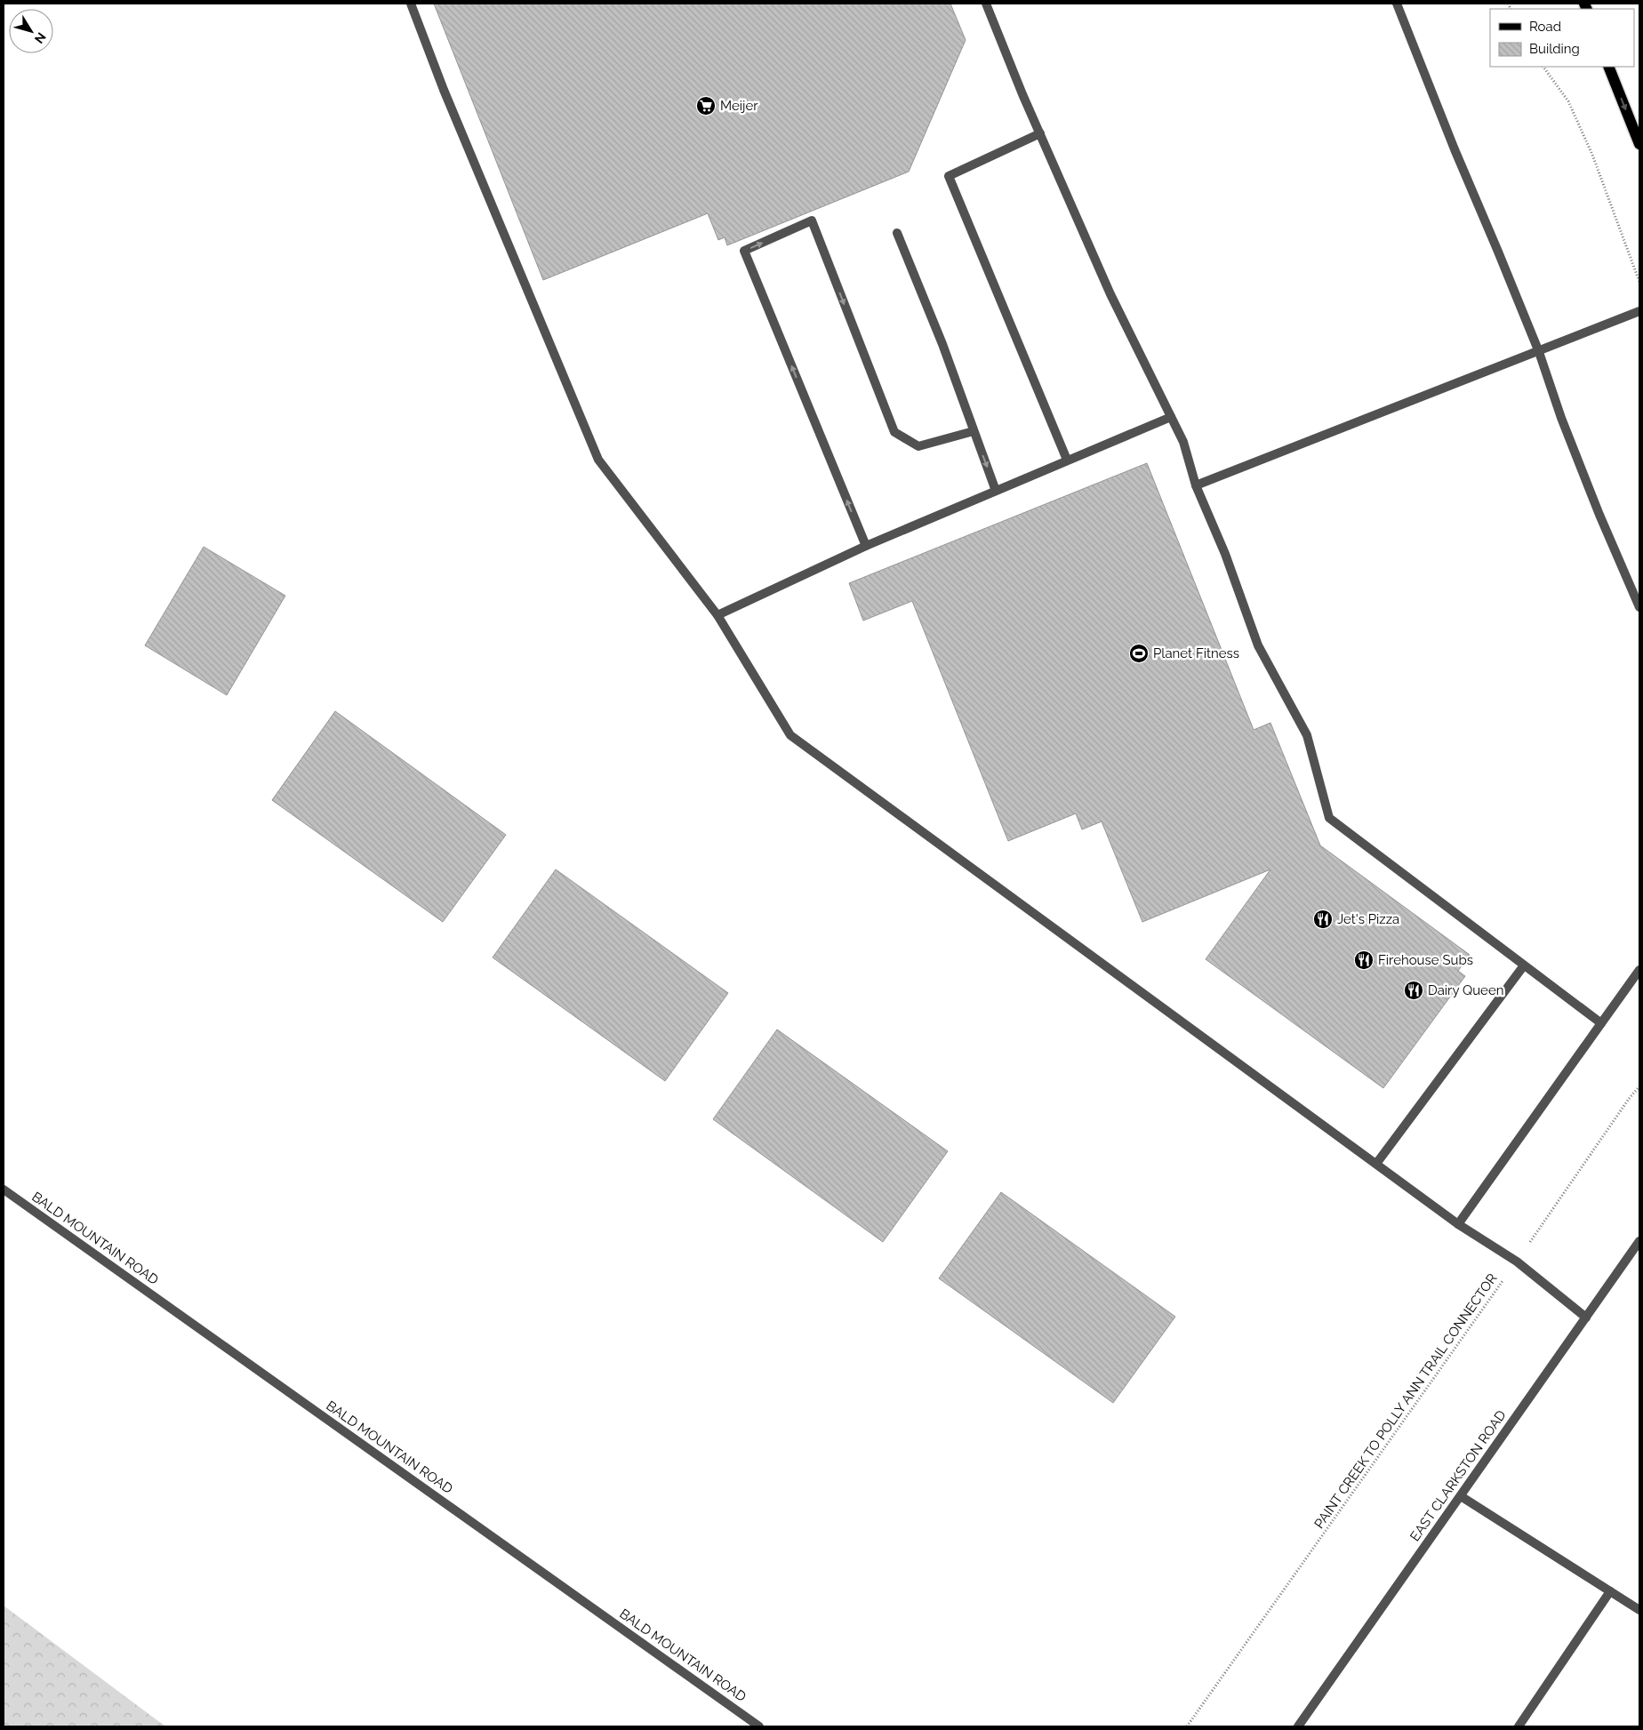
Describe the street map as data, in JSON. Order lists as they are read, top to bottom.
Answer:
{
  "streets": {
    "street": ["BALD MOUNTAIN ROAD", "EAST CLARKSTON ROAD"],
    "path": ["PAINT CREEK TO POLLY ANN TRAIL CONNECTOR"]
  },
  "places": {
    "supermarket": ["Meijer"],
    "sports": ["Planet Fitness"],
    "restaurant": ["Jet's Pizza", "Firehouse Subs", "Dairy Queen"]
  },
  "legend": ["Road", "Building"],
  "north": "bottom right"
}
